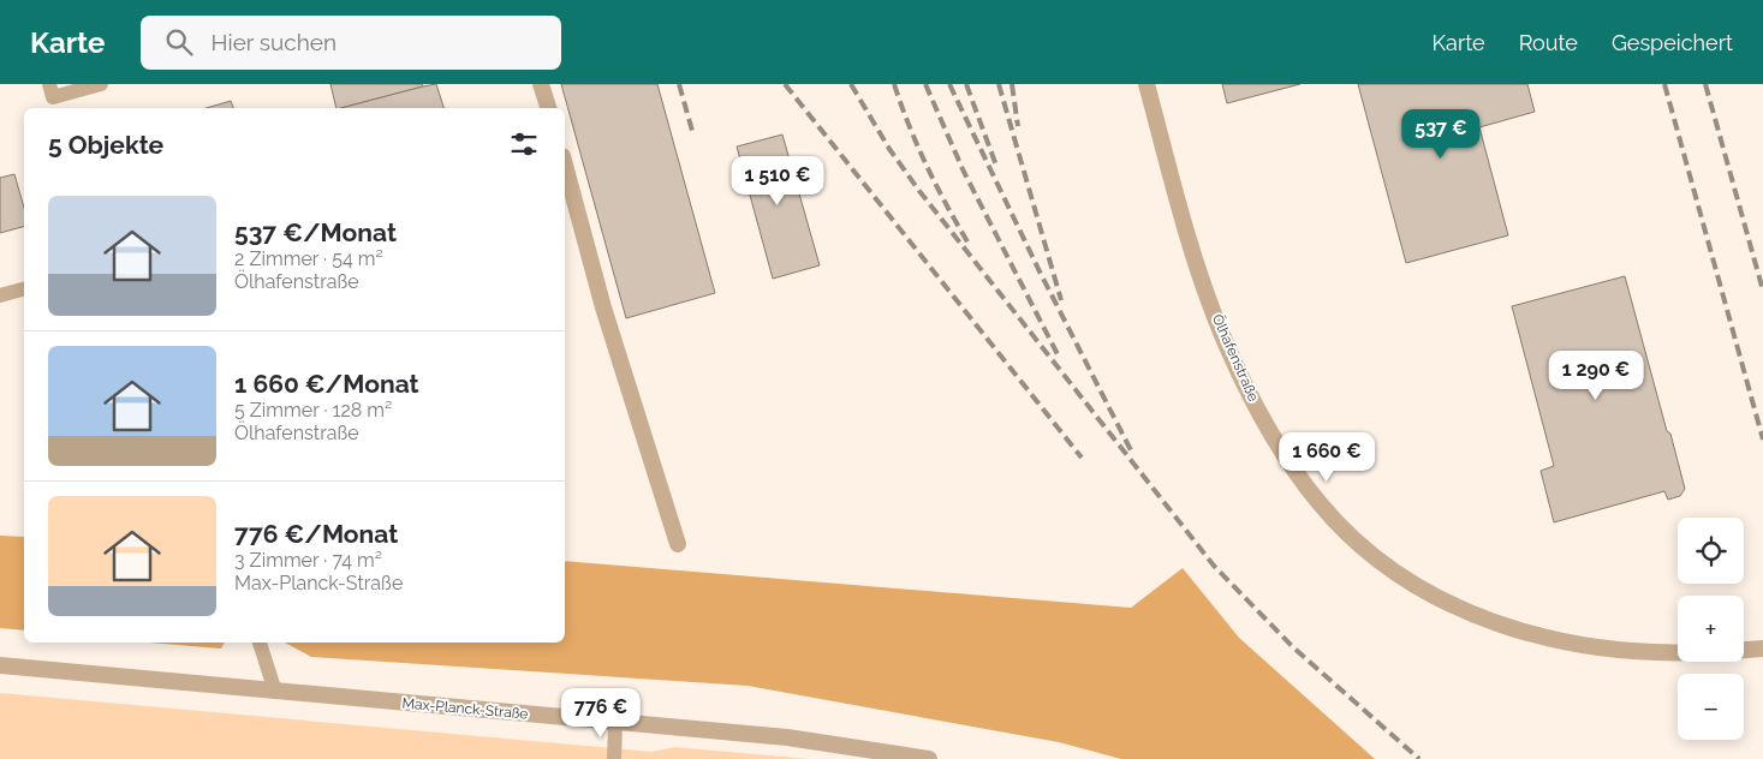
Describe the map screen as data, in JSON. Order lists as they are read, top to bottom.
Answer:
{
  "streets": {
    "street": ["Ölhafenstraße", "Max-Planck-Straße"]
  },
  "page": {
    "header": "Karte",
    "search": "Hier suchen",
    "nav": ["Karte", "Route", "Gespeichert"],
    "heading": "5 Objekte",
    "price": [
      "537 €",
      "1 510 €",
      "1 290 €",
      "1 660 €",
      "776 €"
    ],
    "list": [
      {
        "name": "537 €/Monat",
        "note": "2 Zimmer · 54 m² · Ölhafenstraße"
      },
      {
        "name": "1 660 €/Monat",
        "note": "5 Zimmer · 128 m² · Ölhafenstraße"
      },
      {
        "name": "776 €/Monat",
        "note": "3 Zimmer · 74 m² · Max-Planck-Straße"
      }
    ],
    "map_buttons": ["+", "−"]
  }
}
